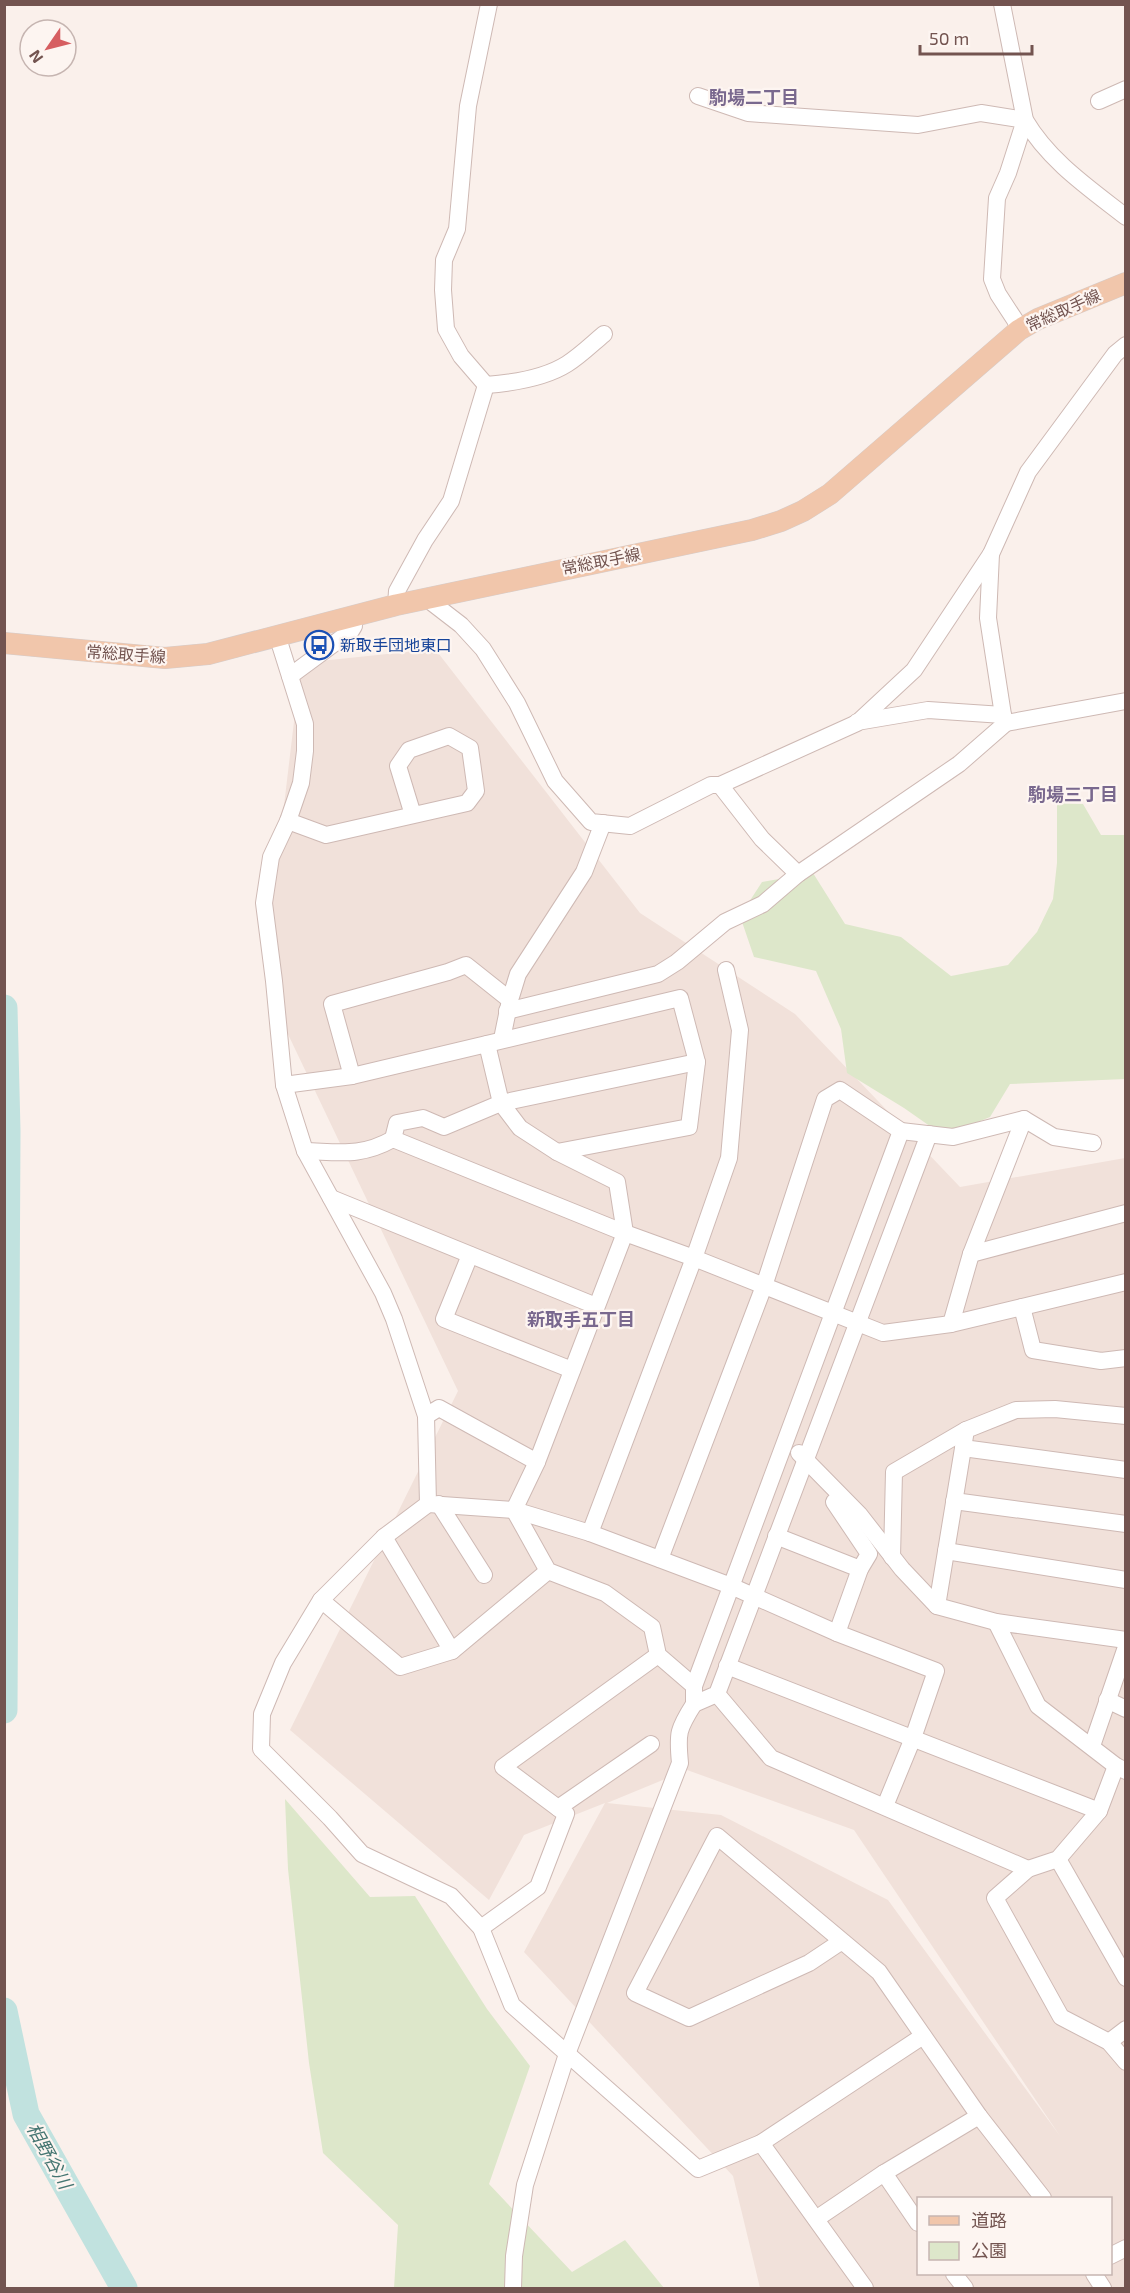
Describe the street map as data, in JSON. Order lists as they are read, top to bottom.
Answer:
{
  "streets": {
    "main road": ["常総取手線"]
  },
  "districts": ["駒場二丁目", "駒場三丁目", "新取手五丁目"],
  "water": ["相野谷川"],
  "places": {
    "bus stop": ["新取手団地東口"]
  },
  "legend": ["道路", "公園"],
  "scale_bar": "50 m",
  "north": "bottom left"
}
